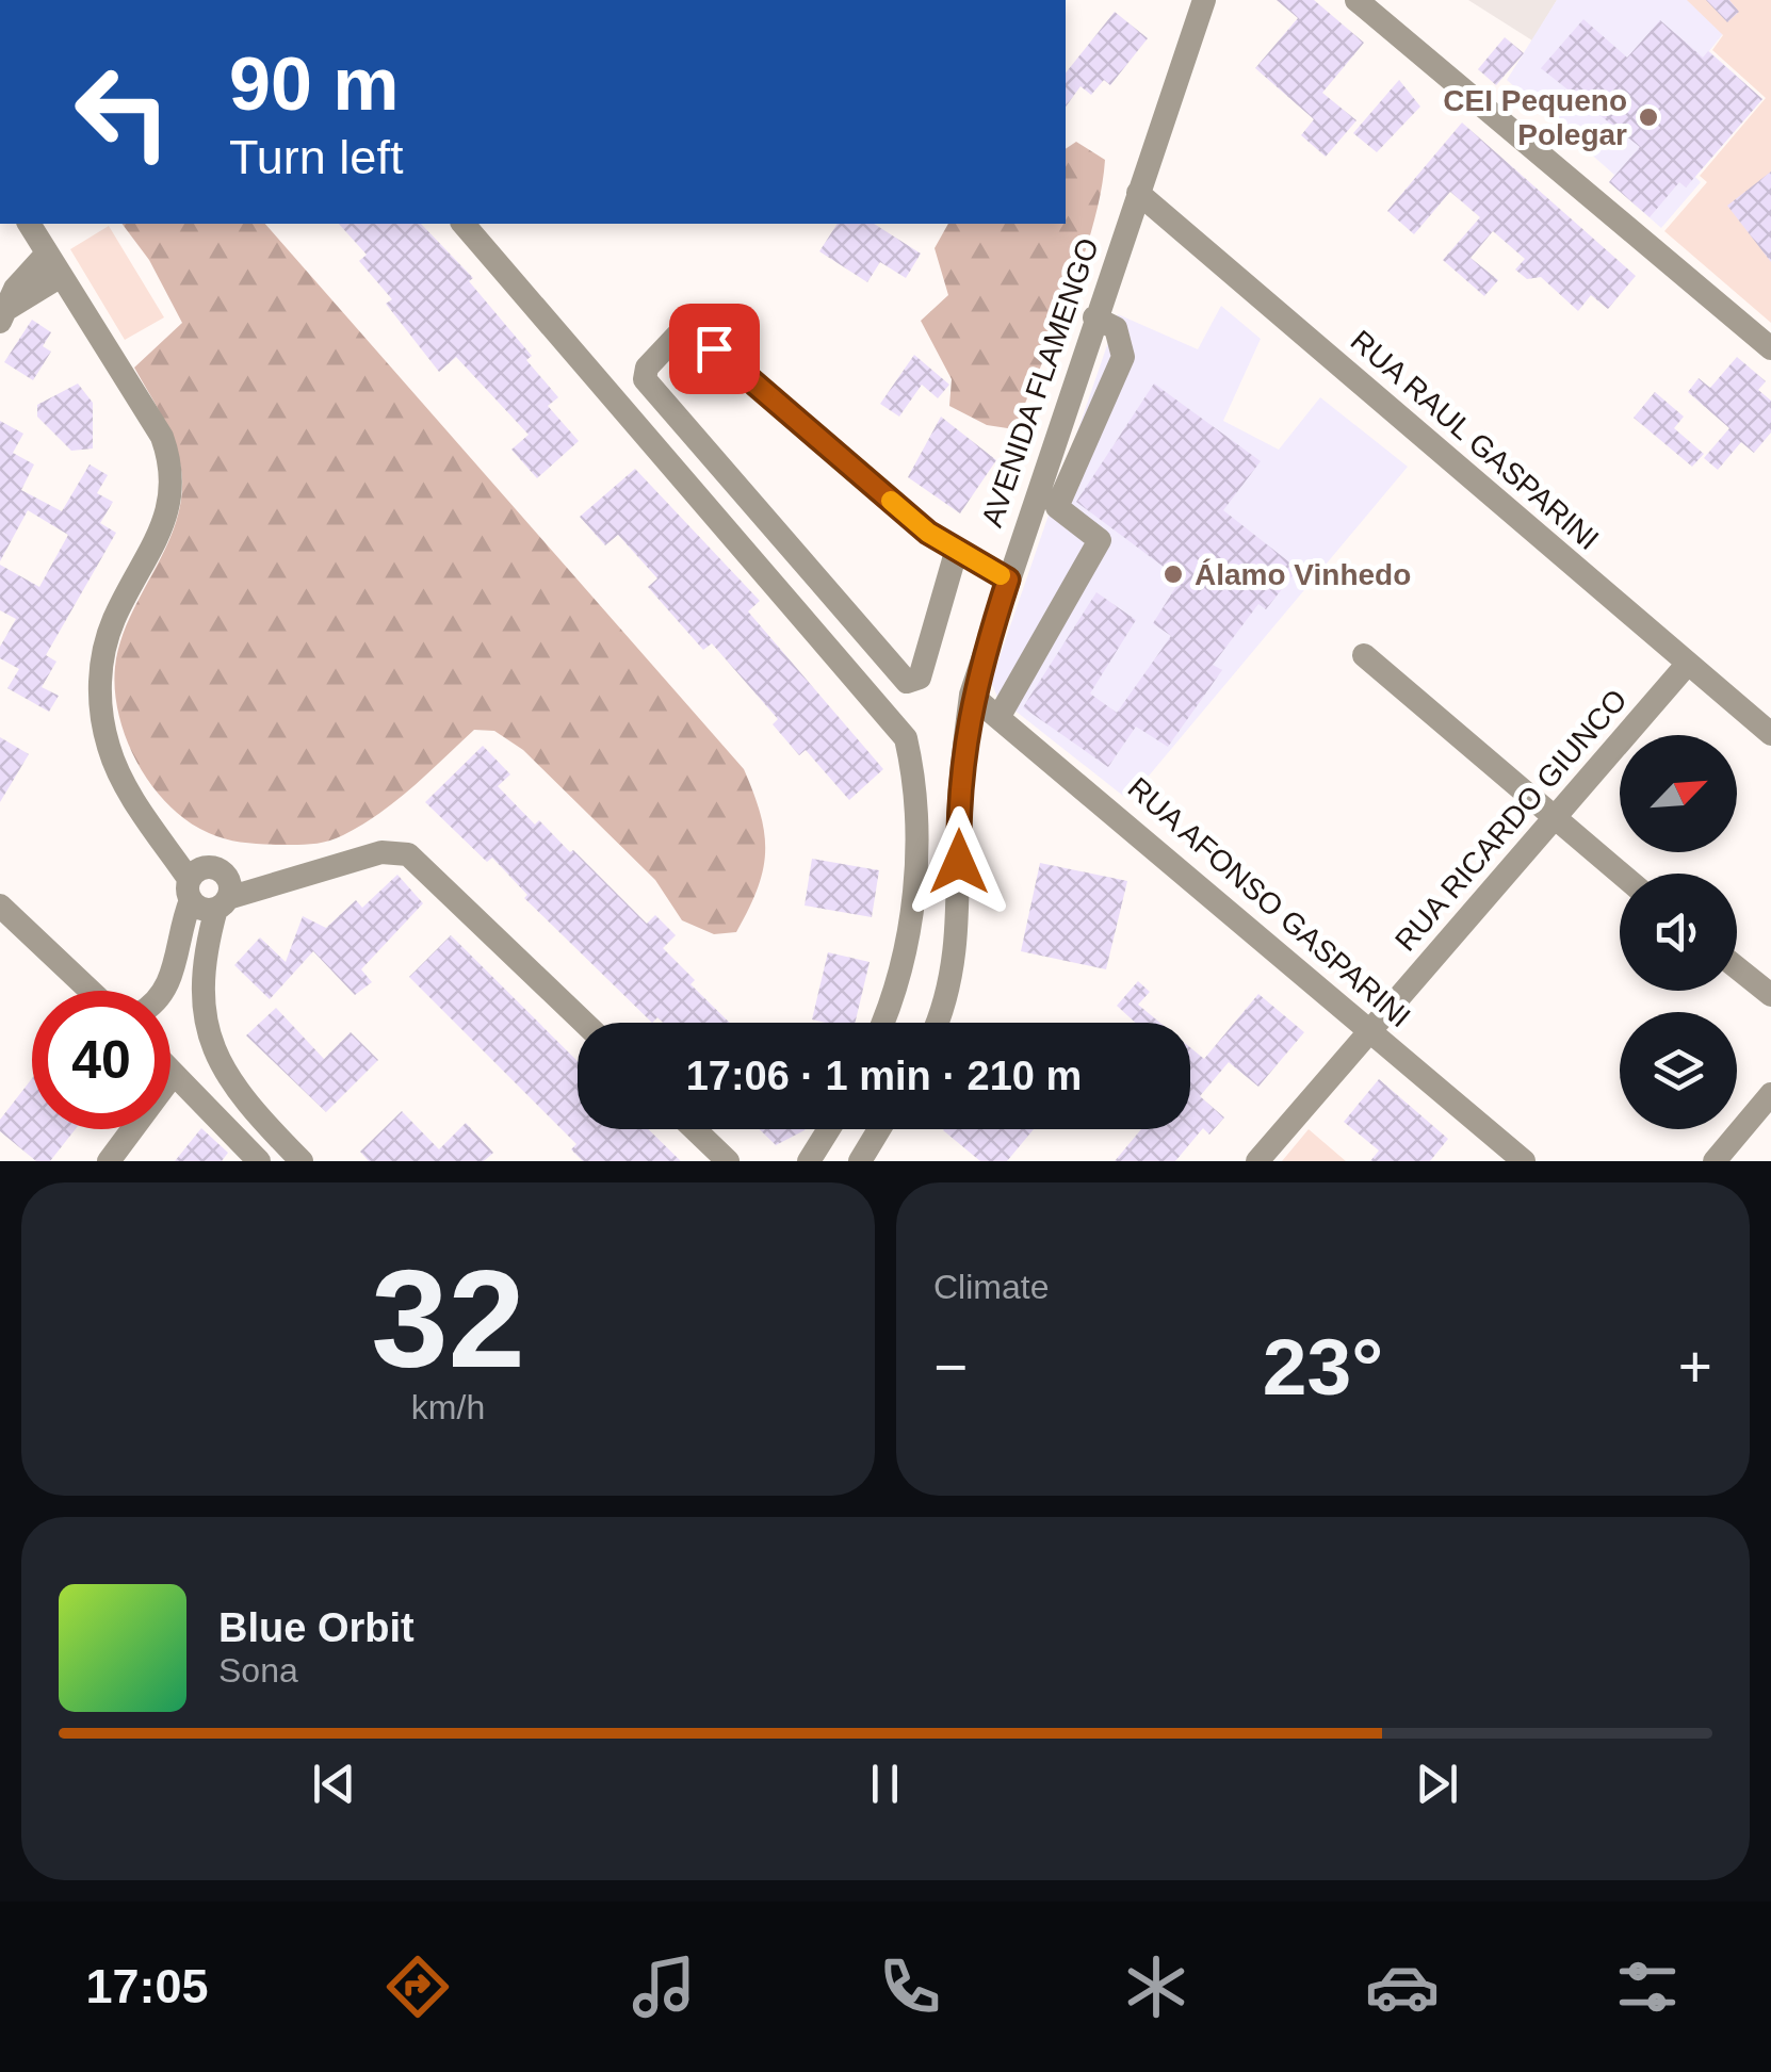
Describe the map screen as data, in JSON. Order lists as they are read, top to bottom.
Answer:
{
  "streets": {
    "street": [
      "AVENIDA FLAMENGO",
      "RUA RAUL GASPARINI",
      "RUA RICARDO GIUNCO",
      "RUA AFONSO GASPARINI"
    ]
  },
  "crossings": [
    ["AVENIDA FLAMENGO", "RUA RAUL GASPARINI"],
    ["AVENIDA FLAMENGO", "RUA AFONSO GASPARINI"],
    ["RUA RAUL GASPARINI", "RUA RICARDO GIUNCO"],
    ["RUA RICARDO GIUNCO", "RUA AFONSO GASPARINI"]
  ],
  "places": ["CEI Pequeno Polegar", "Álamo Vinhedo"],
  "north": "top right",
  "page": {
    "turn": ["90 m", "Turn left"],
    "limit": "40",
    "trip": "17:06 · 1 min · 210 m",
    "tile": [
      ["32", "km/h"],
      "Climate"
    ],
    "heat": ["−", "23°", "+"],
    "song": ["Blue Orbit", "Sona"],
    "tabs": "17:05"
  }
}
